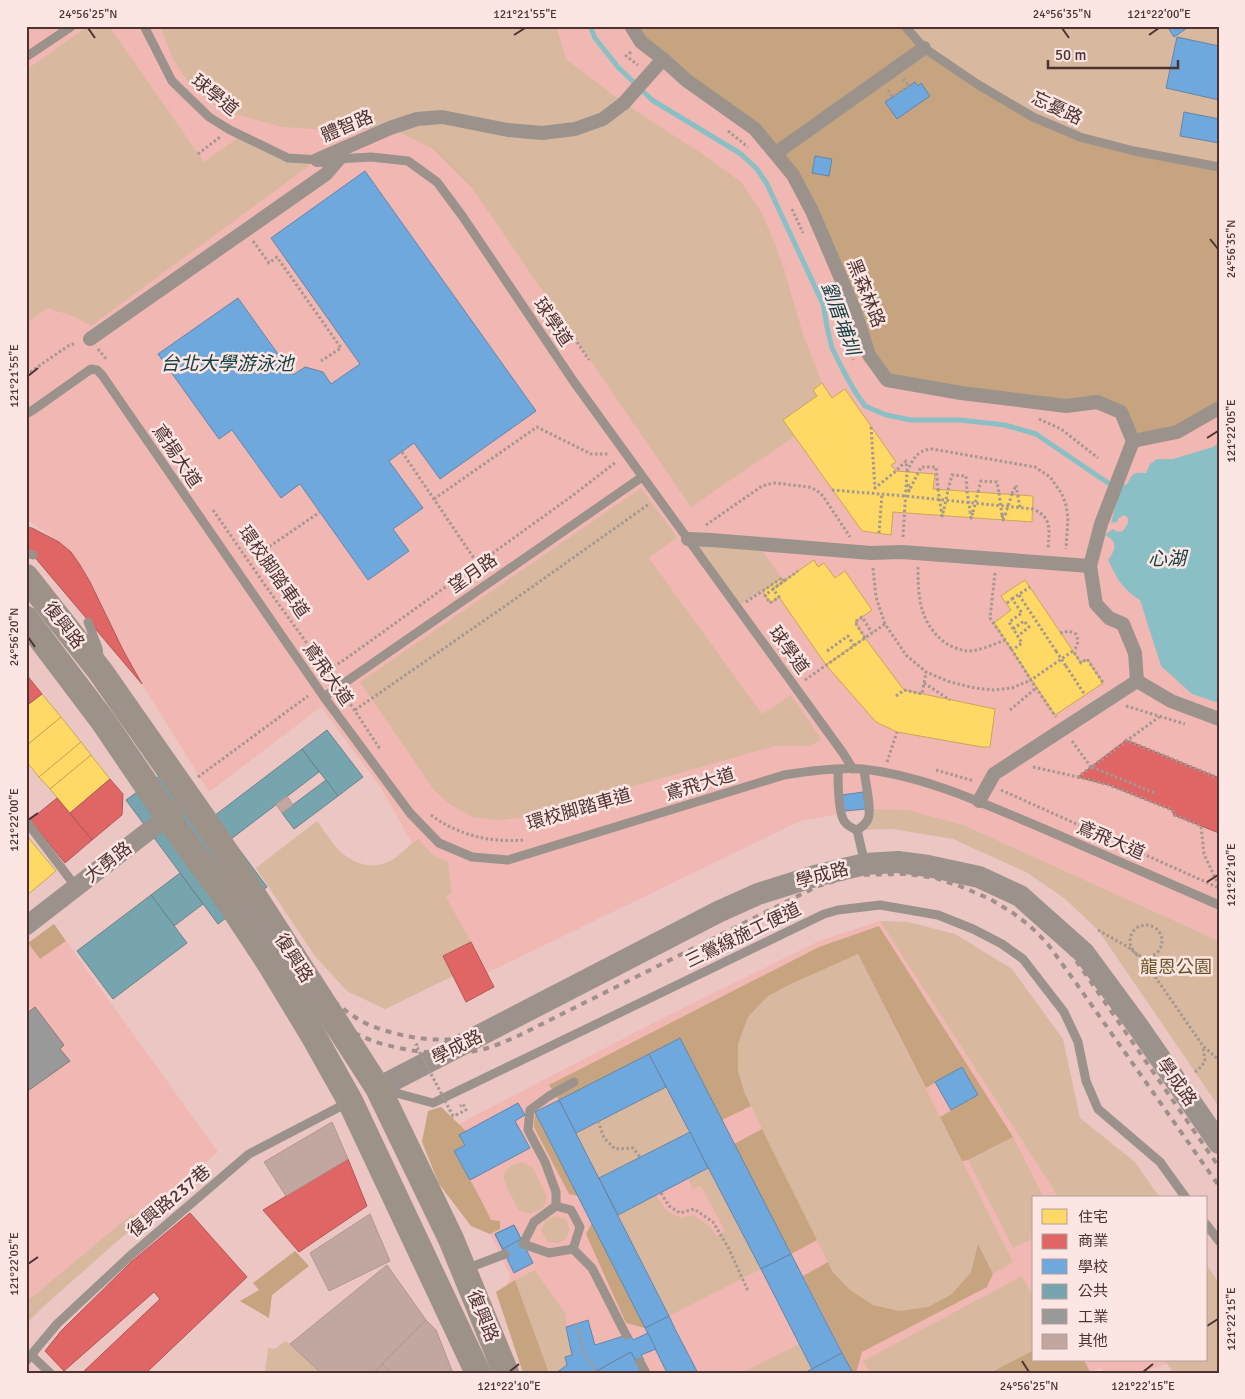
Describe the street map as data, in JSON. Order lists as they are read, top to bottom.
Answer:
{
  "streets": {
    "main road": ["復興路"],
    "street": [
      "體智路",
      "黑森林路",
      "大勇路",
      "學成路"
    ],
    "lane": [
      "球學道",
      "忘憂路",
      "鳶揚大道",
      "望月路",
      "鳶飛大道",
      "三鶯線施工便道",
      "復興路237巷"
    ],
    "path": ["環校脚踏車道"]
  },
  "crossings": [
    ["球學道", "體智路"],
    ["球學道", "望月路"],
    ["球學道", "鳶飛大道"],
    ["體智路", "黑森林路"],
    ["鳶揚大道", "鳶飛大道"],
    ["環校脚踏車道", "望月路"],
    ["望月路", "鳶飛大道"],
    ["復興路", "大勇路"],
    ["復興路", "學成路"],
    ["復興路", "三鶯線施工便道"],
    ["復興路", "復興路237巷"],
    ["學成路", "三鶯線施工便道"],
    ["學成路", "復興路237巷"]
  ],
  "water": ["劉厝埔圳", "台北大學游泳池", "心湖"],
  "parks": ["龍恩公園"],
  "legend": [
    "住宅",
    "商業",
    "學校",
    "公共",
    "工業",
    "其他"
  ],
  "scale_bar": "50 m",
  "coordinates": [
    "24°56'25\"N",
    "121°21'55\"E",
    "24°56'35\"N",
    "121°22'00\"E",
    "121°22'05\"E",
    "24°56'20\"N",
    "121°22'10\"E",
    "121°22'15\"E"
  ]
}
